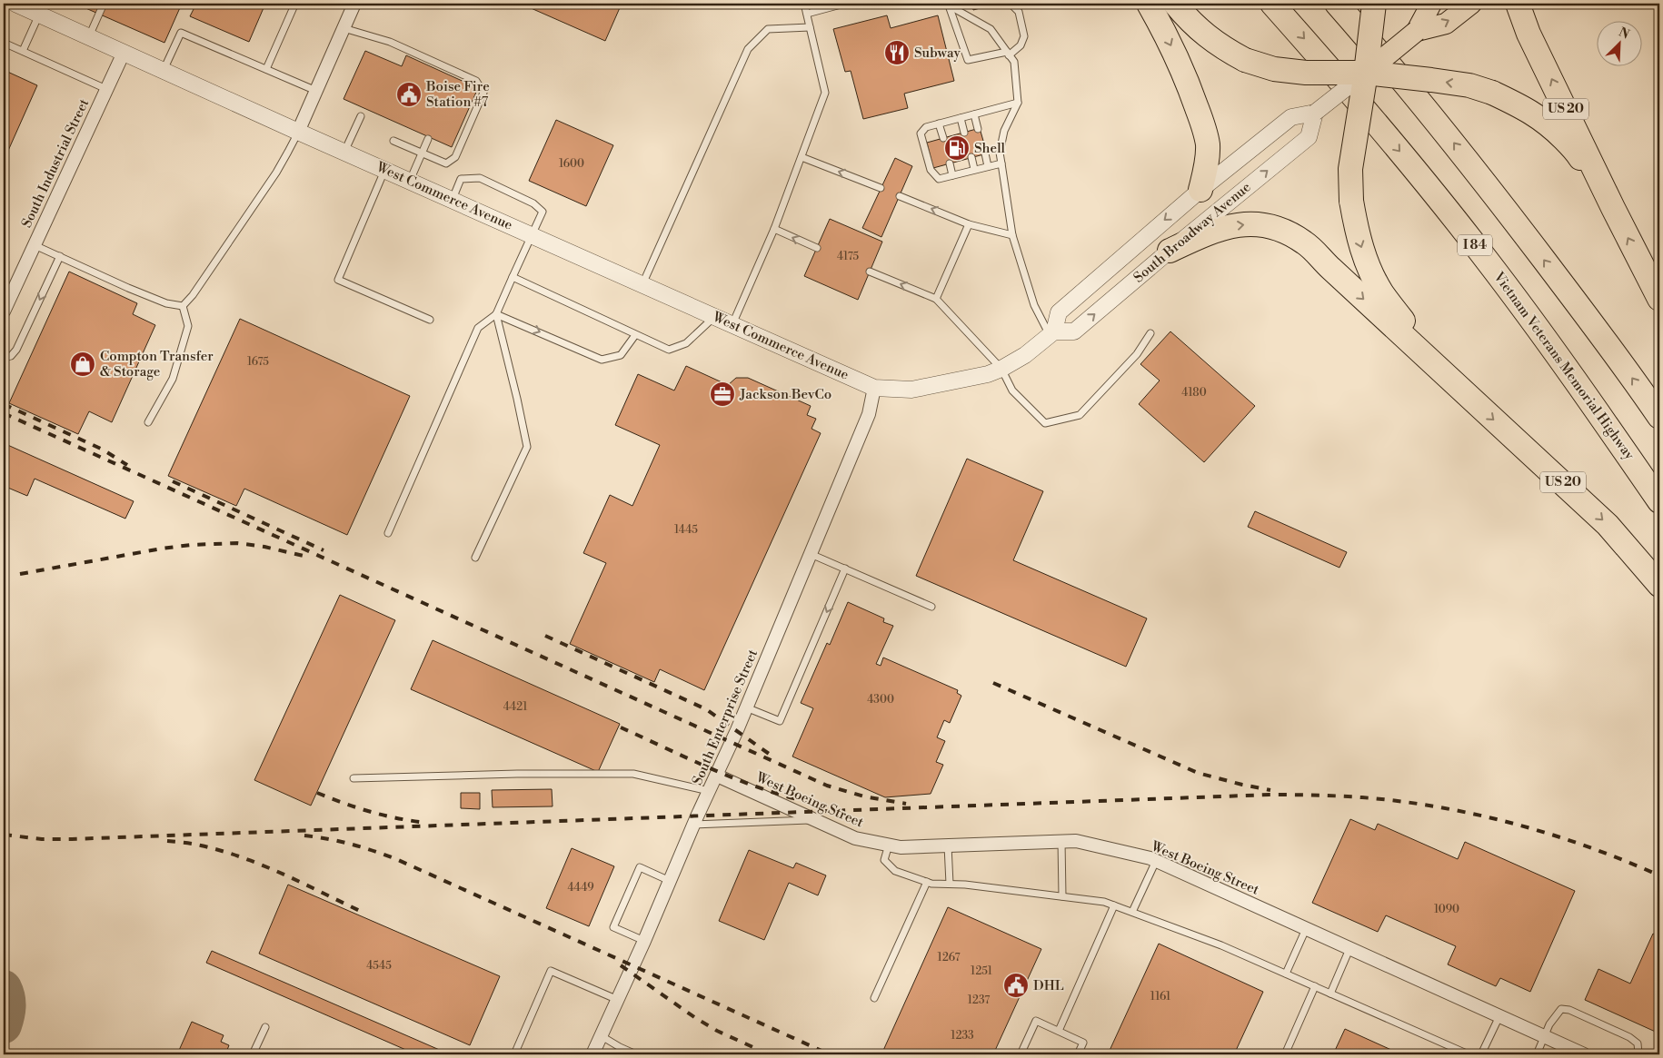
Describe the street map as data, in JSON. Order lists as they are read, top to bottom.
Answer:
{
  "streets": {
    "highway": ["US 20", "I 84", "Vietnam Veterans Memorial Highway"],
    "main road": ["South Broadway Avenue"],
    "street": [
      "South Industrial Street",
      "West Commerce Avenue",
      "South Enterprise Street",
      "West Boeing Street"
    ]
  },
  "crossings": [
    ["US 20", "South Broadway Avenue"],
    ["South Industrial Street", "West Commerce Avenue"],
    ["West Commerce Avenue", "South Enterprise Street"],
    ["South Enterprise Street", "West Boeing Street"]
  ],
  "places": {
    "restaurant": ["Subway"],
    "public building": ["Boise Fire Station #7", "DHL"],
    "fuel station": ["Shell"],
    "shop": ["Compton Transfer & Storage"],
    "office": ["Jackson BevCo"]
  },
  "house_numbers": [
    "1600",
    "4175",
    "1675",
    "4180",
    "1445",
    "4300",
    "4421",
    "4449",
    "1090",
    "1267",
    "4545",
    "1251",
    "1161",
    "1237",
    "1233"
  ],
  "north": "top right"
}
